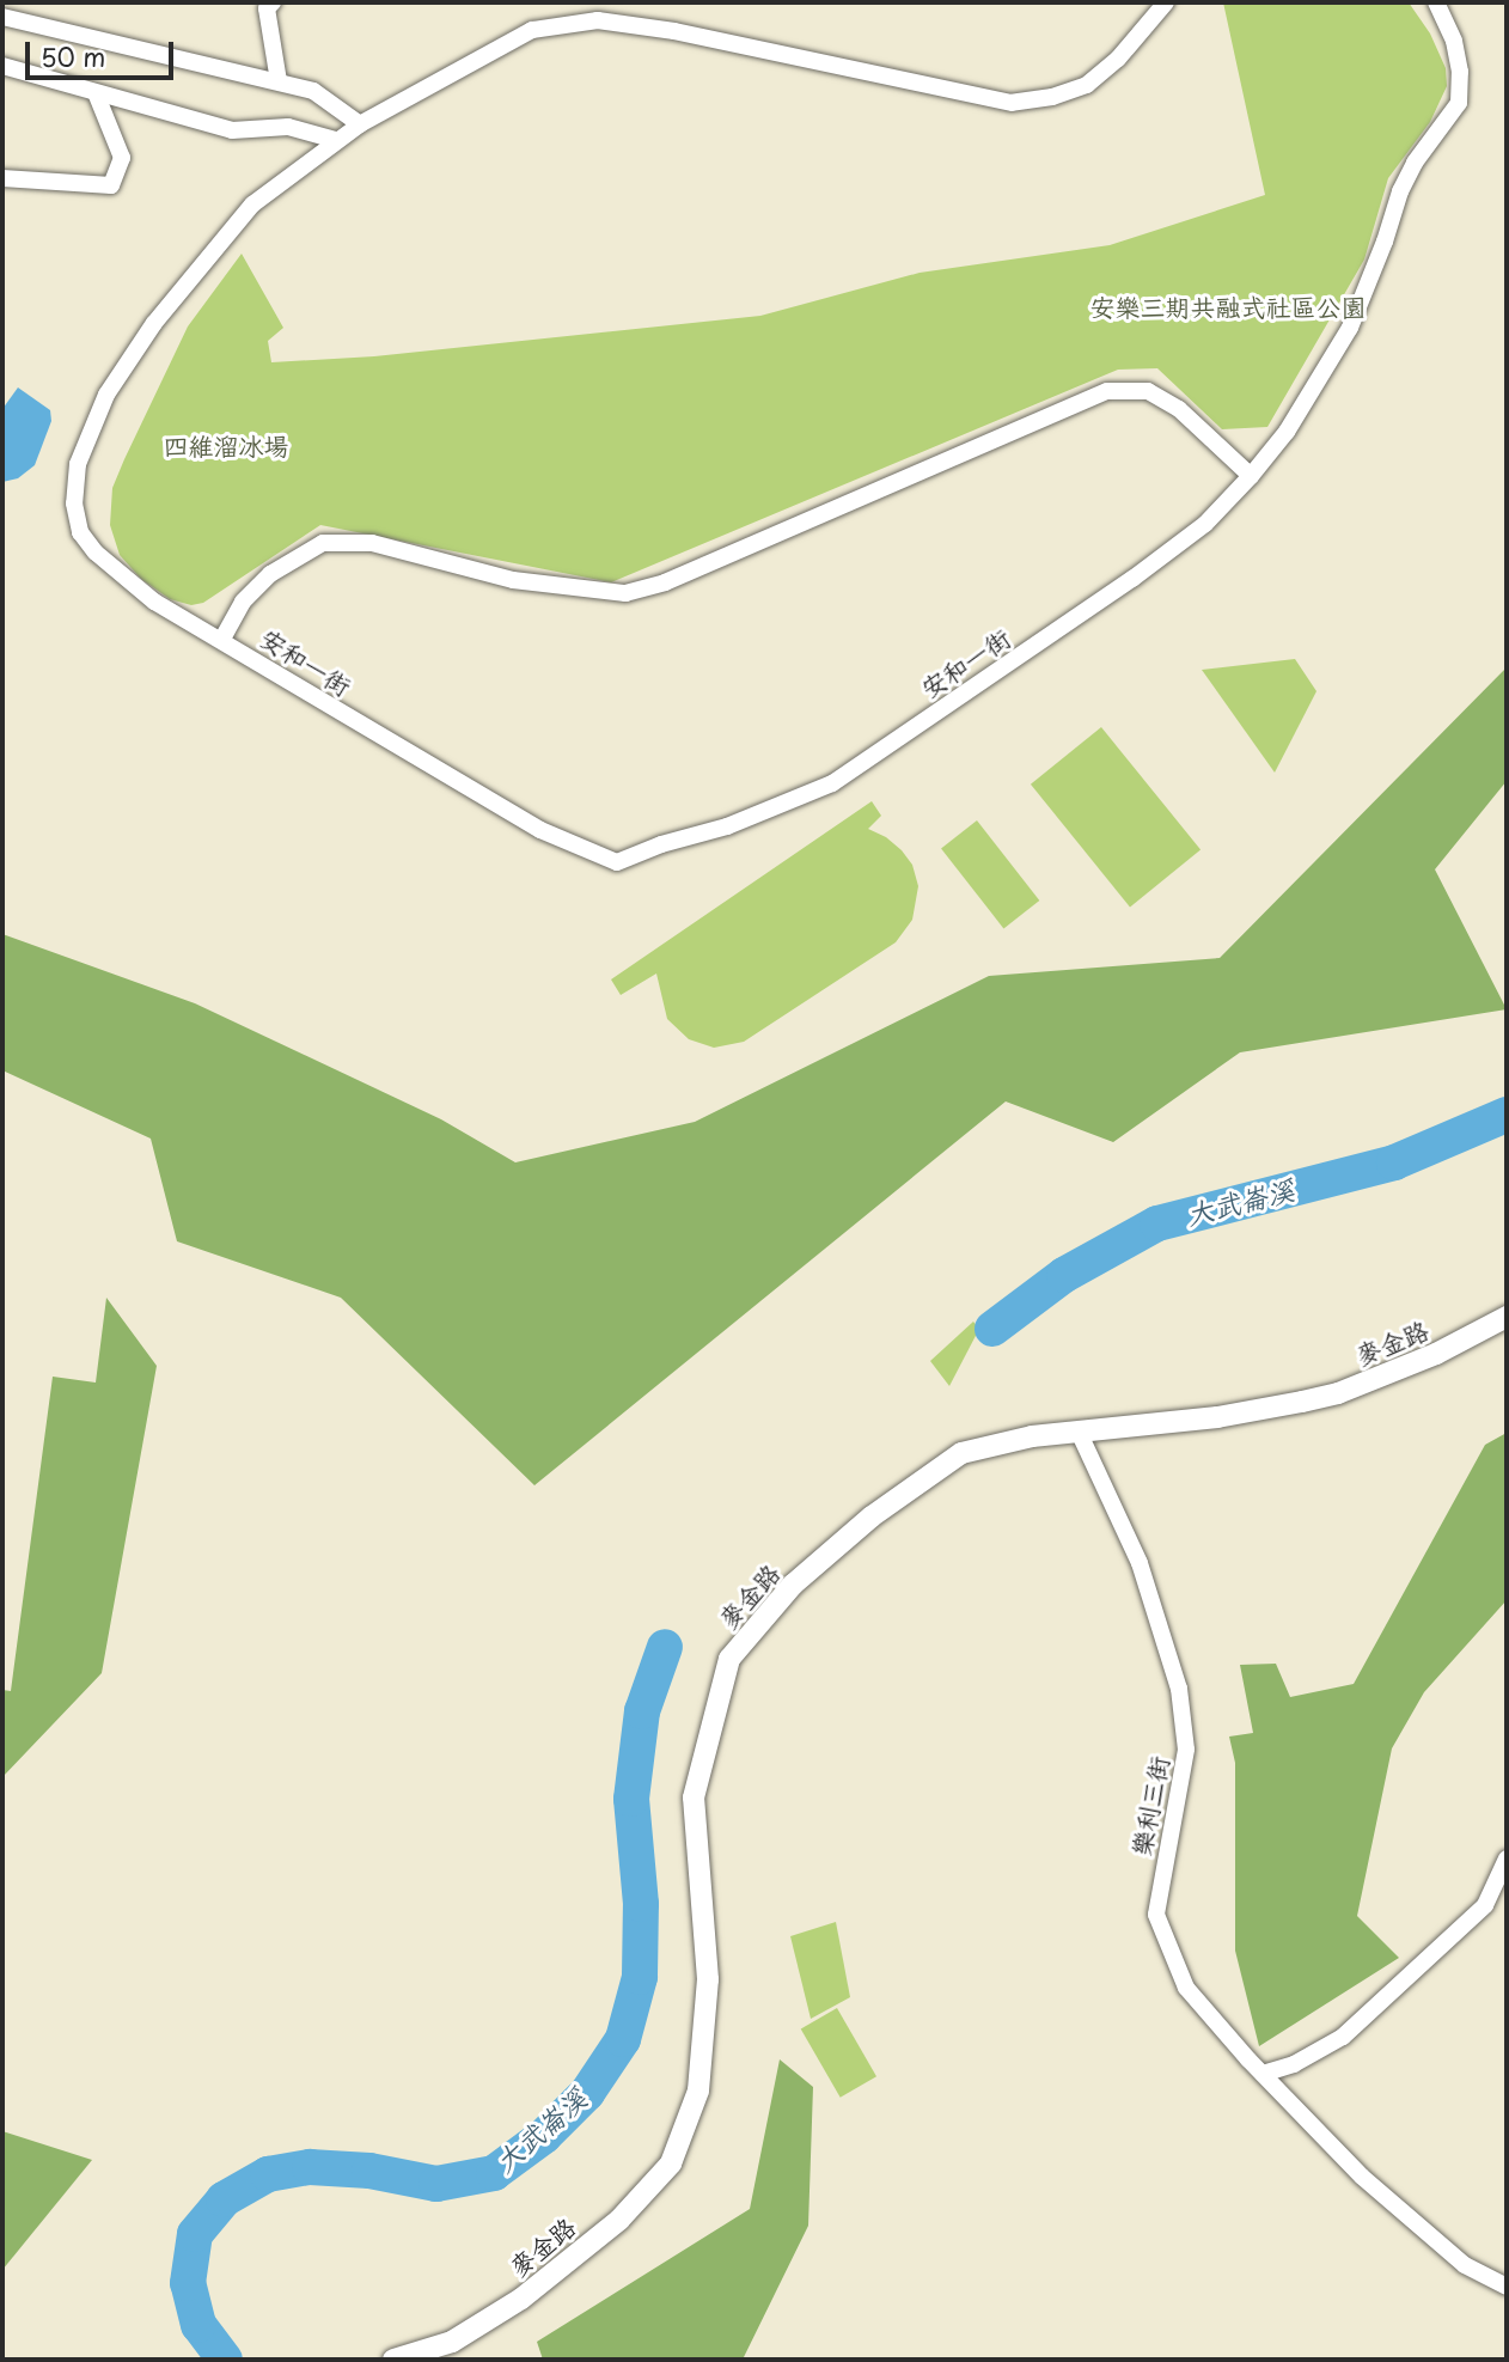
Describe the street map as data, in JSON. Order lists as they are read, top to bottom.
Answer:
{
  "streets": {
    "street": ["安和一街", "麥金路", "樂利三街"]
  },
  "crossings": [
    ["麥金路", "樂利三街"]
  ],
  "water": ["大武崙溪"],
  "parks": ["安樂三期共融式社區公園", "四維溜冰場"],
  "scale_bar": "50 m"
}
